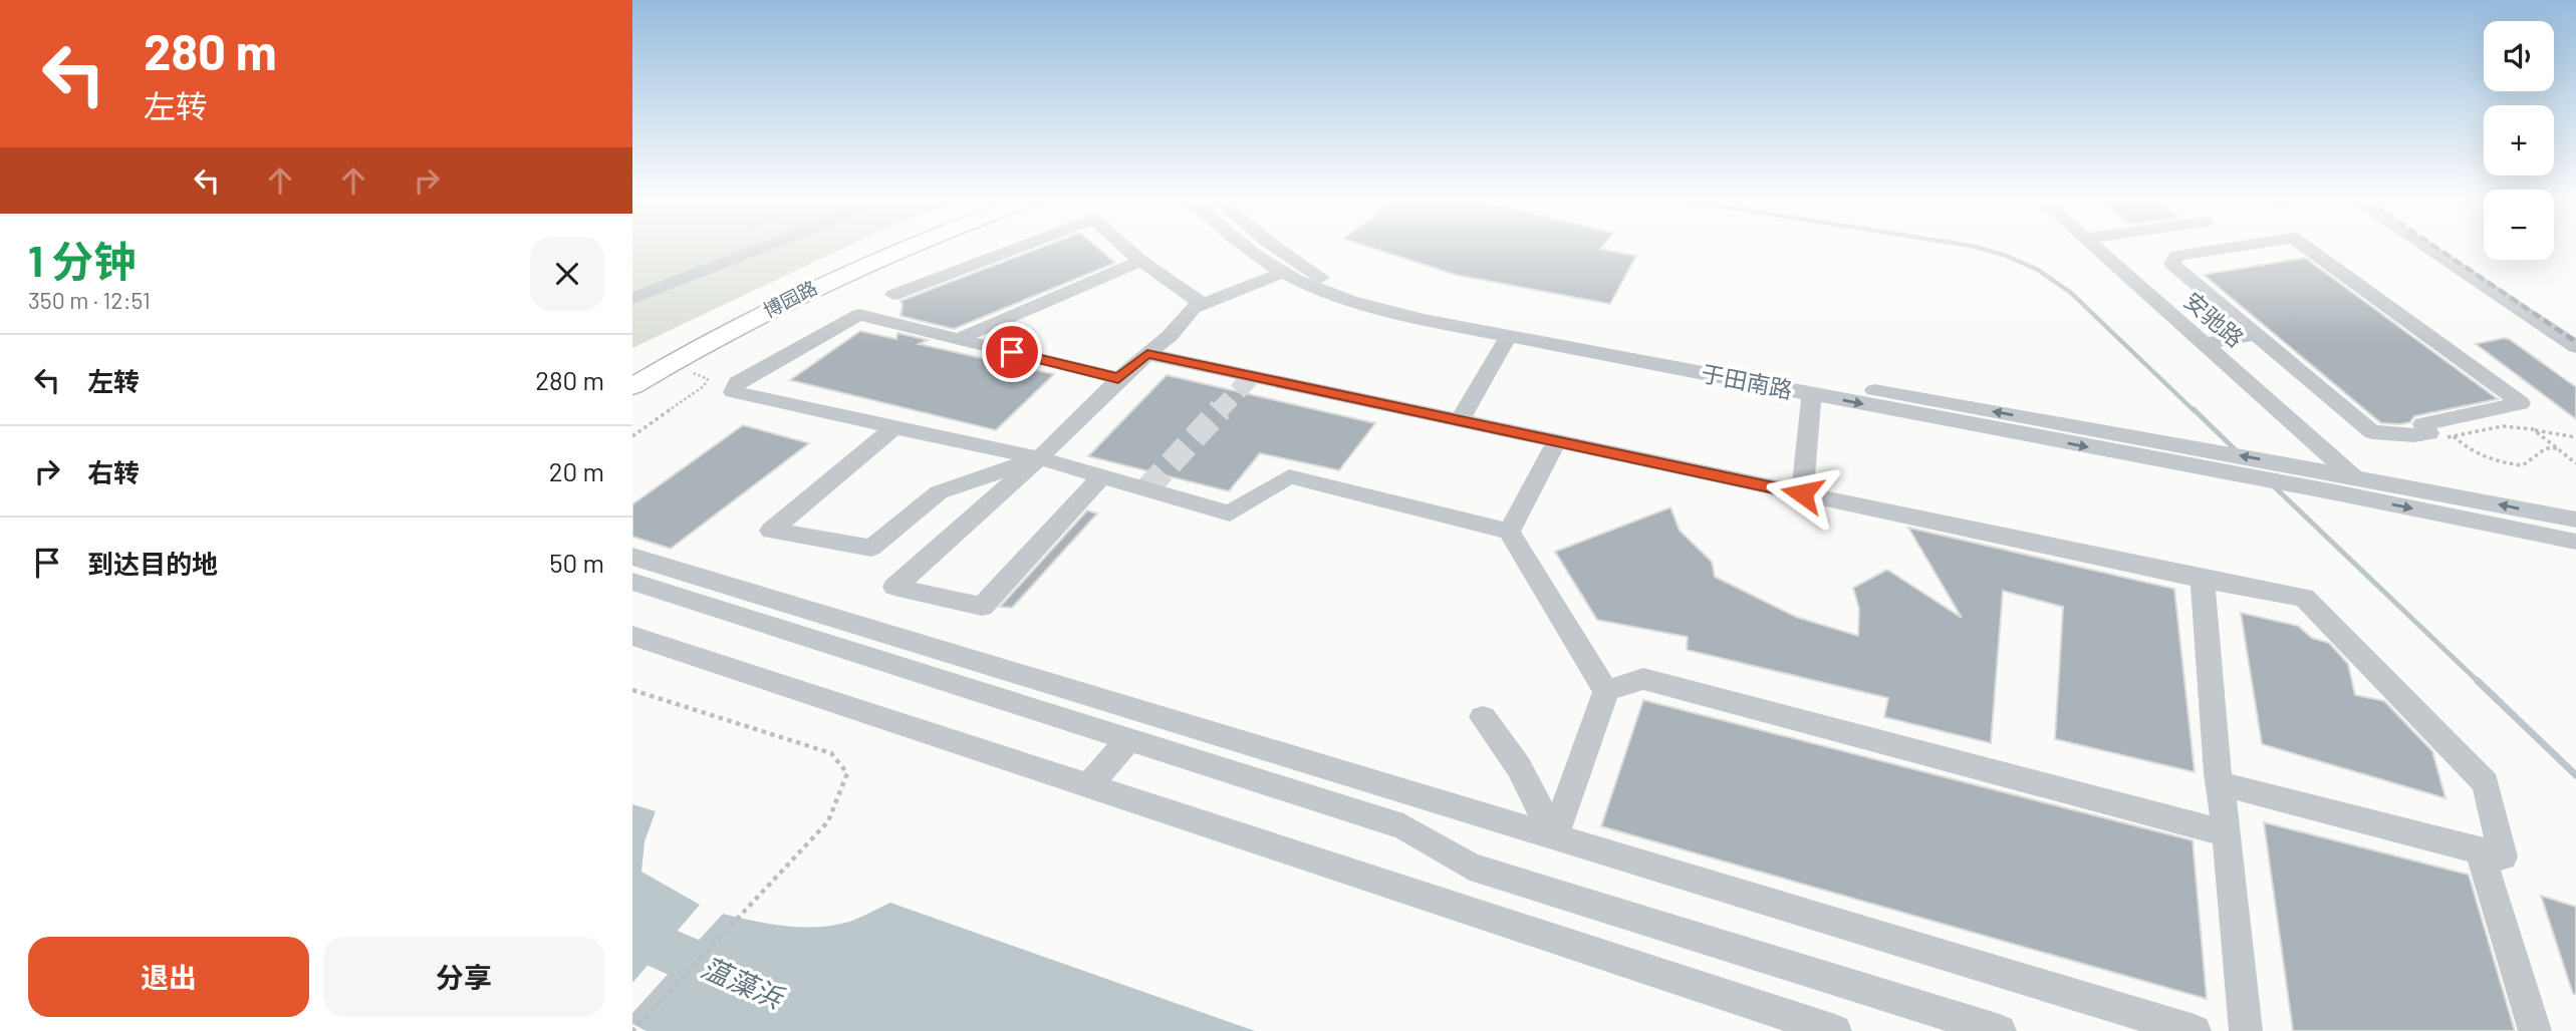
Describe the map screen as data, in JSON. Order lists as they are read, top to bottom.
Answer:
{
  "streets": {
    "main road": ["博园路"],
    "street": ["安驰路", "于田南路"]
  },
  "crossings": [
    ["安驰路", "于田南路"]
  ],
  "water": ["蕰藻浜"],
  "page": {
    "turn": ["280 m", "左转"],
    "map_buttons": ["+", "−"],
    "heading": ["1 分钟", "350 m · 12:51"],
    "list": [
      {
        "name": "左转",
        "value": "280 m"
      },
      {
        "name": "右转",
        "value": "20 m"
      },
      {
        "name": "到达目的地",
        "value": "50 m"
      }
    ],
    "buttons": ["退出", "分享"]
  }
}
